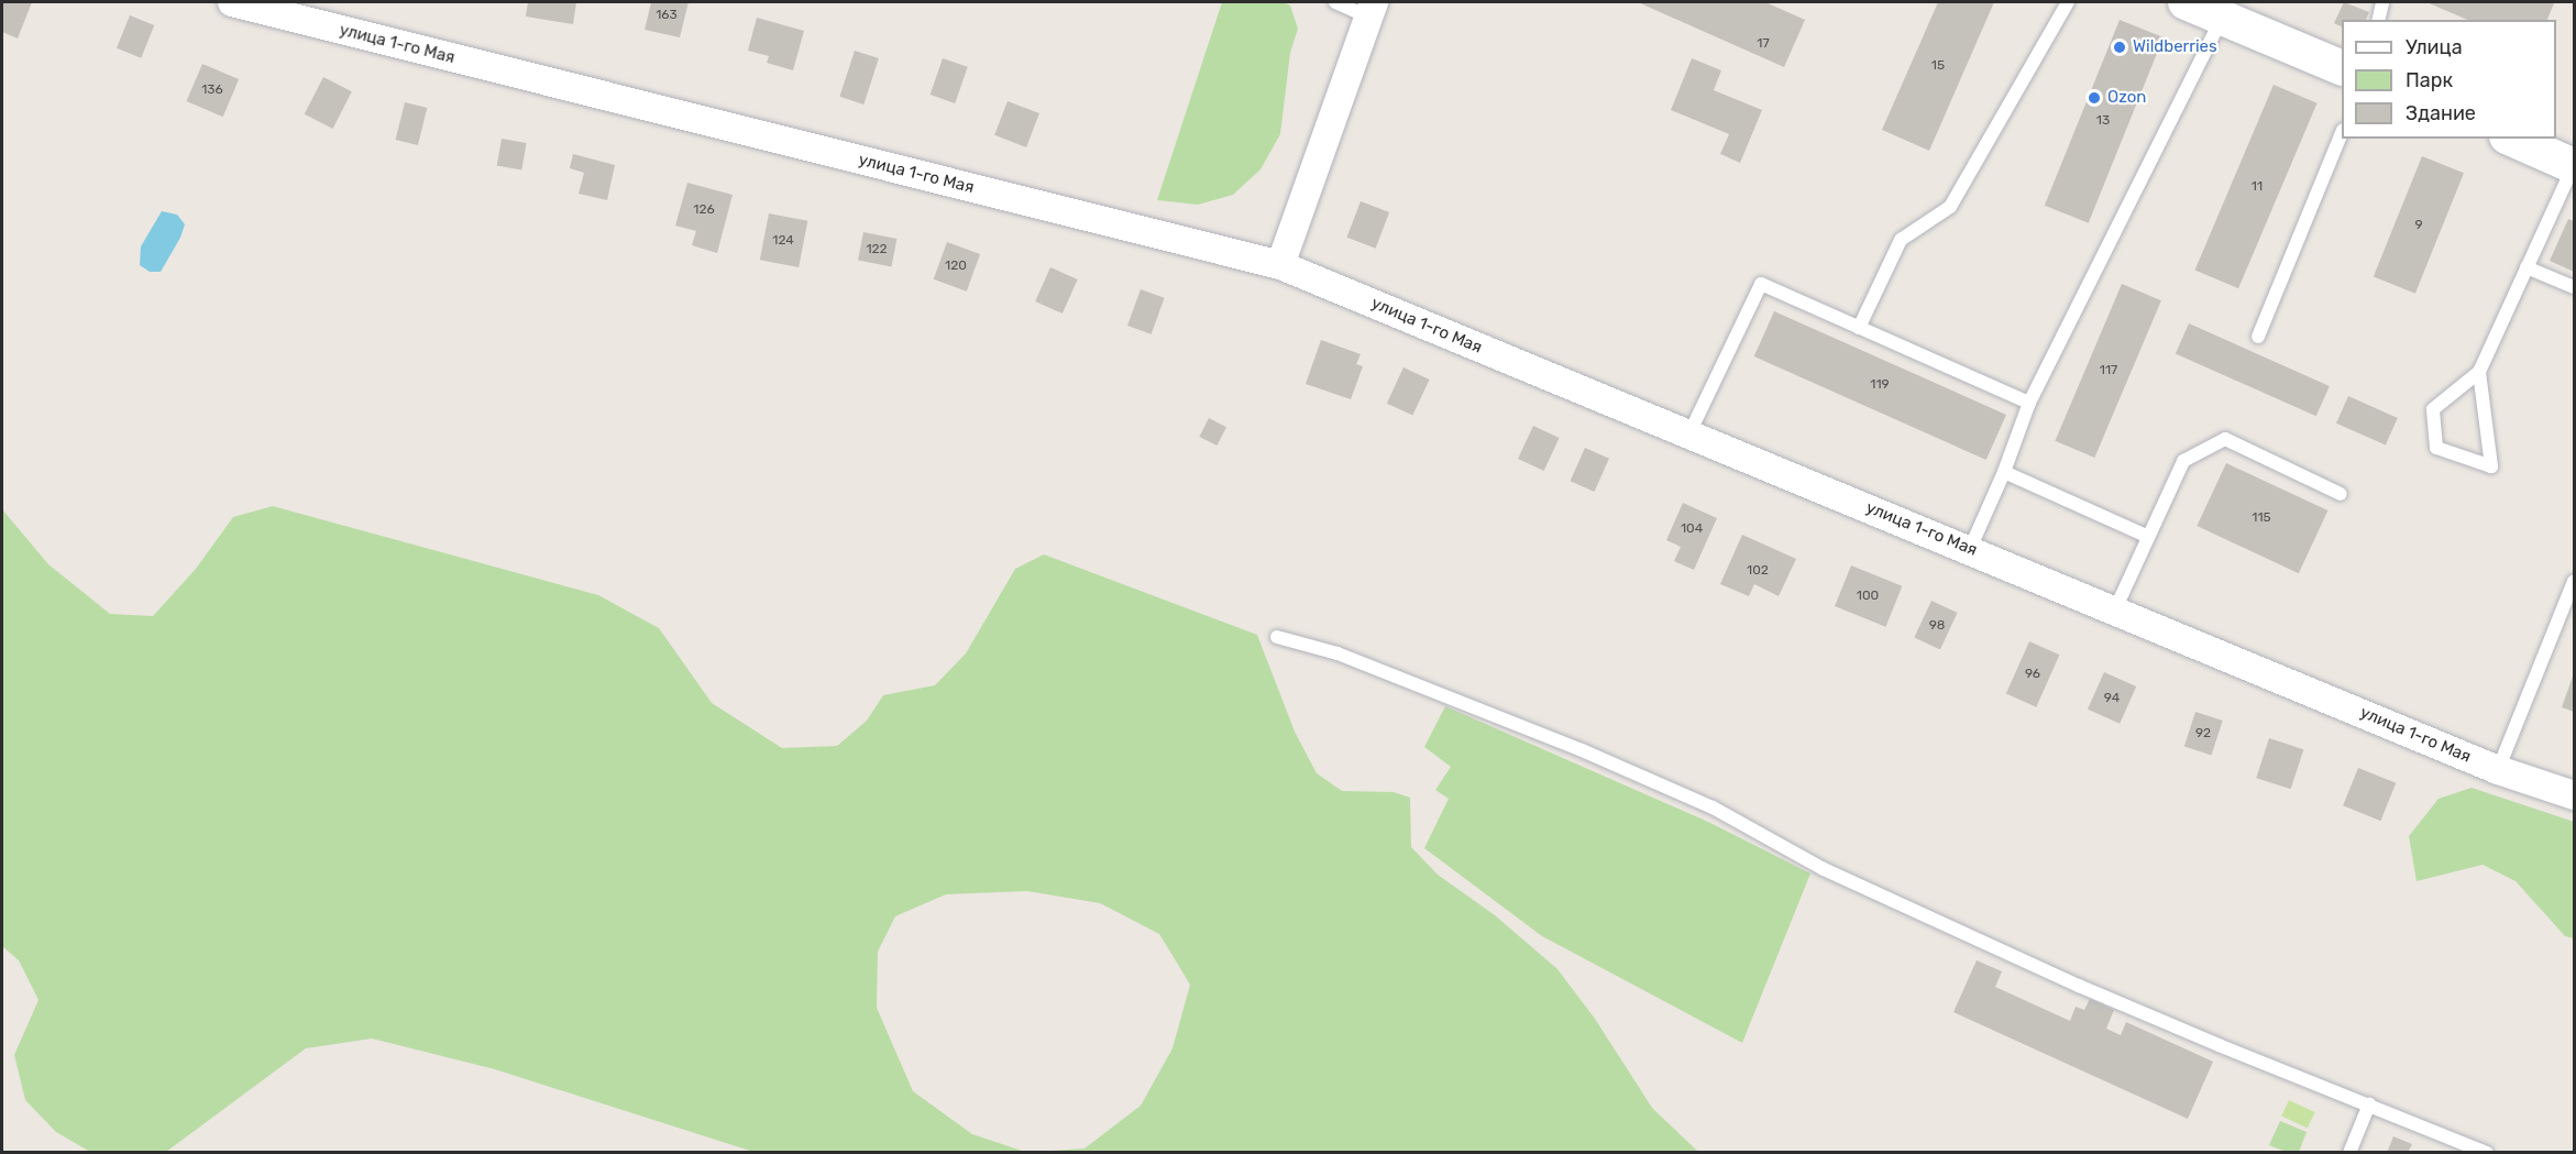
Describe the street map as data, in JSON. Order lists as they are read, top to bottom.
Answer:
{
  "streets": {
    "street": ["улица 1-го Мая"]
  },
  "places": ["Wildberries", "Ozon"],
  "house_numbers": [
    "163",
    "17",
    "15",
    "136",
    "13",
    "11",
    "126",
    "9",
    "124",
    "122",
    "120",
    "117",
    "119",
    "115",
    "104",
    "102",
    "100",
    "98",
    "96",
    "94",
    "92"
  ],
  "legend": ["Улица", "Парк", "Здание"]
}
